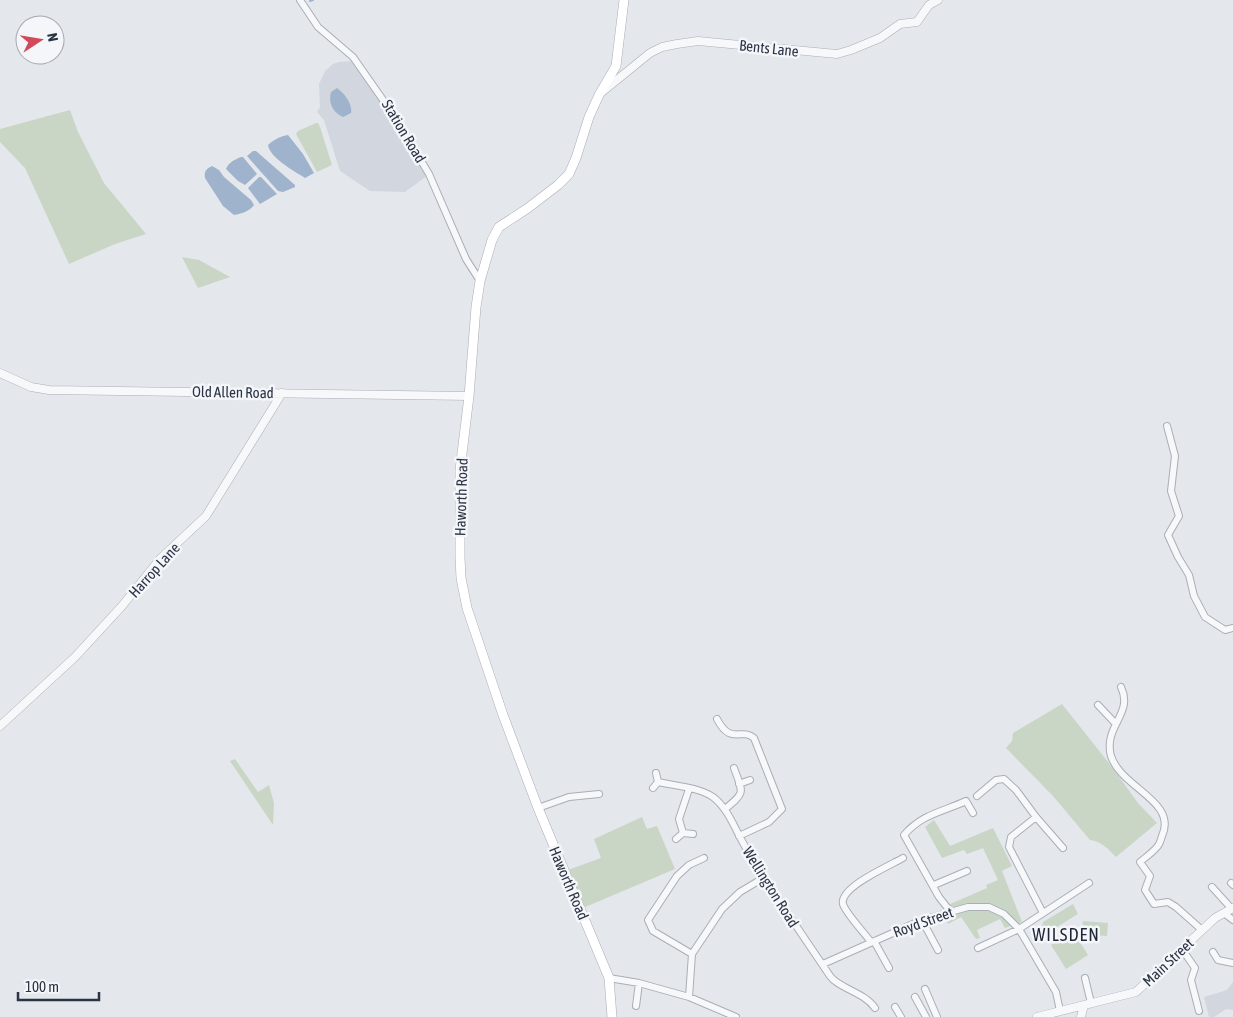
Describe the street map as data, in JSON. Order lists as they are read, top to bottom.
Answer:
{
  "streets": {
    "main road": ["Haworth Road"],
    "street": [
      "Bents Lane",
      "Station Road",
      "Old Allen Road",
      "Harrop Lane",
      "Wellington Road",
      "Royd Street",
      "Main Street"
    ]
  },
  "crossings": [
    ["Bents Lane", "Haworth Road"],
    ["Station Road", "Haworth Road"],
    ["Old Allen Road", "Haworth Road"],
    ["Old Allen Road", "Harrop Lane"],
    ["Wellington Road", "Royd Street"],
    ["Royd Street", "Main Street"]
  ],
  "districts": ["WILSDEN"],
  "scale_bar": "100 m",
  "north": "right"
}
